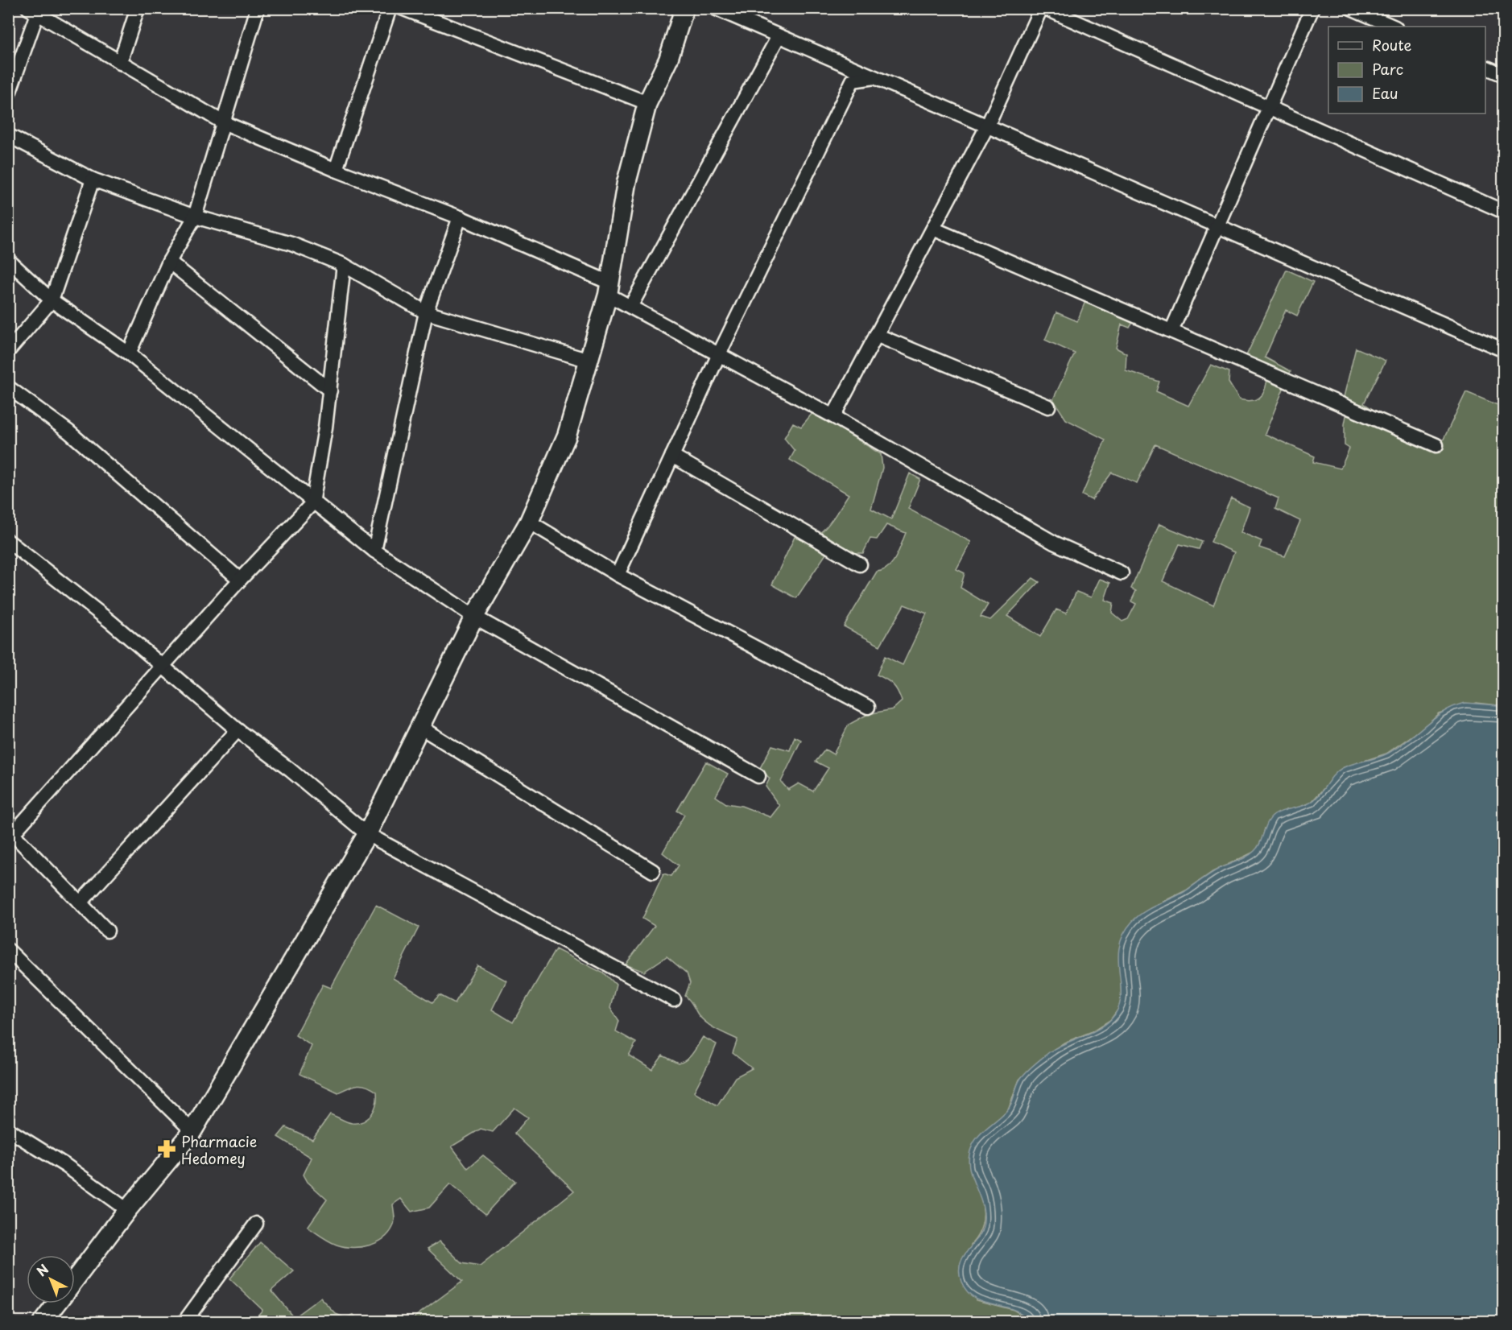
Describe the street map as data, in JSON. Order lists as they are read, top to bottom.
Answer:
{
  "places": {
    "pharmacy": ["Pharmacie Hedomey"]
  },
  "legend": ["Route", "Parc", "Eau"],
  "north": "top left"
}
